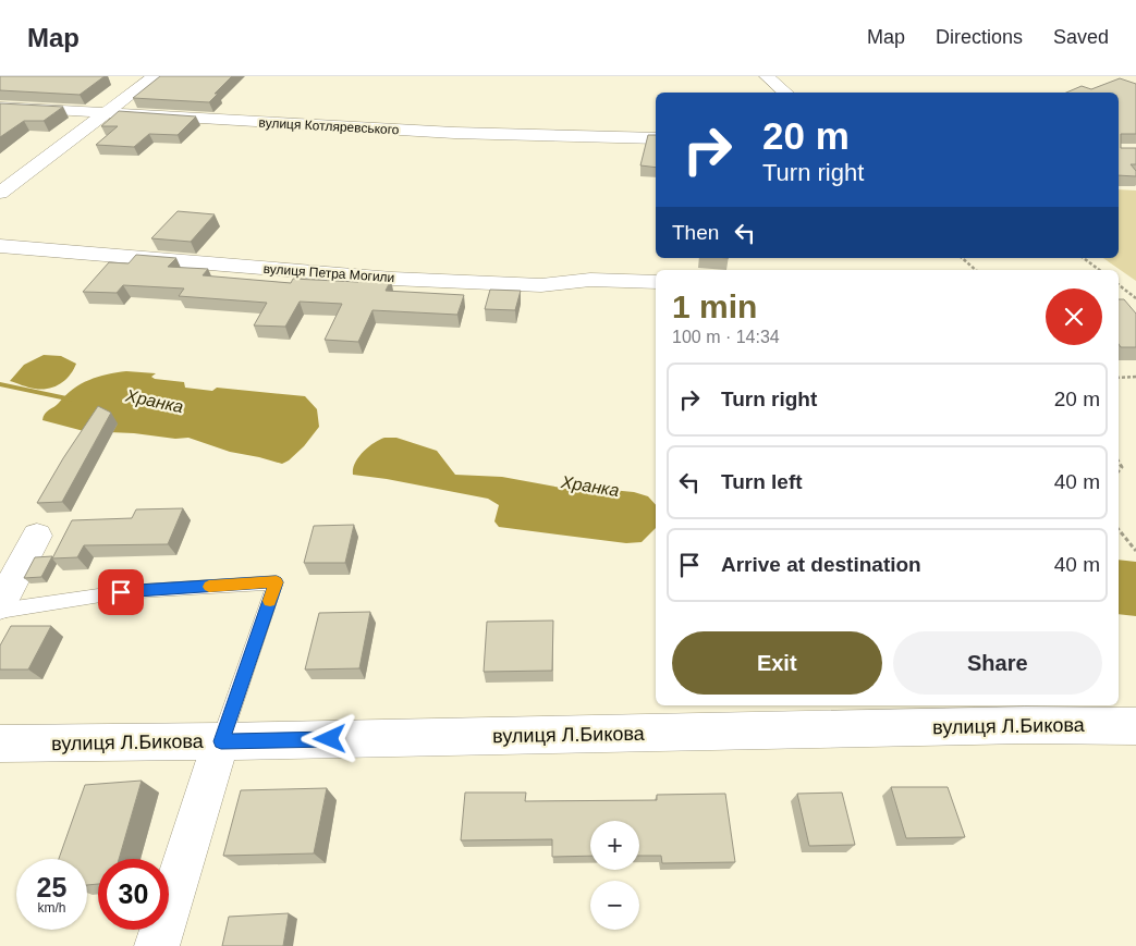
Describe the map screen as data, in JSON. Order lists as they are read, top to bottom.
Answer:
{
  "streets": {
    "street": ["вулиця Котляревського", "вулиця Петра Могили", "вулиця Л.Бикова"]
  },
  "water": ["Хранка"],
  "page": {
    "header": "Map",
    "nav": ["Map", "Directions", "Saved"],
    "turn": ["20 m", "Turn right"],
    "then": "Then",
    "heading": ["1 min", "100 m · 14:34"],
    "list": [
      {
        "name": "Turn right",
        "value": "20 m"
      },
      {
        "name": "Turn left",
        "value": "40 m"
      },
      {
        "name": "Arrive at destination",
        "value": "40 m"
      }
    ],
    "buttons": ["Exit", "Share"],
    "map_buttons": ["+", "−"],
    "speed": "25 km/h",
    "limit": "30"
  }
}
